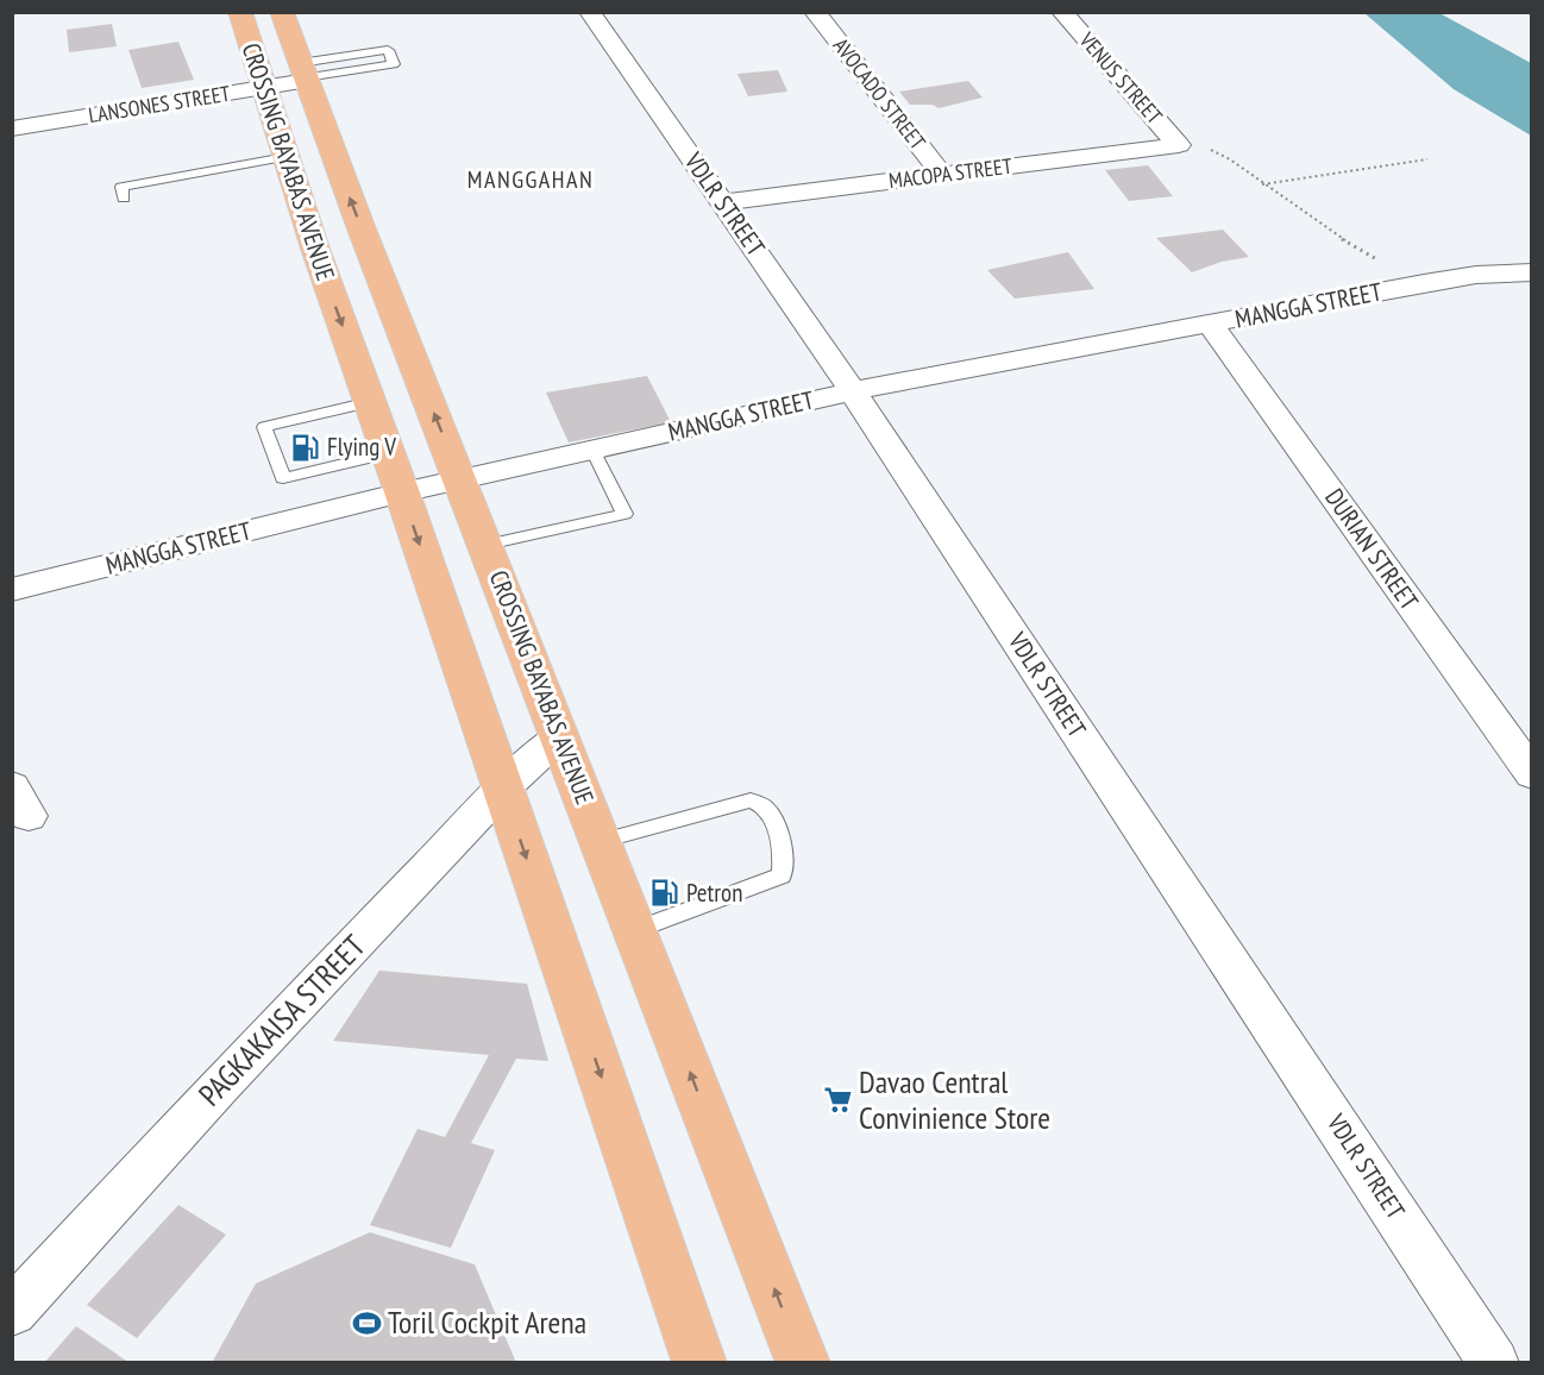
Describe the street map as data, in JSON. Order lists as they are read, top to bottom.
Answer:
{
  "streets": {
    "main road": ["CROSSING BAYABAS AVENUE"],
    "street": [
      "VENUS STREET",
      "AVOCADO STREET",
      "LANSONES STREET",
      "MACOPA STREET",
      "VDLR STREET",
      "MANGGA STREET",
      "DURIAN STREET",
      "PAGKAKAISA STREET"
    ]
  },
  "crossings": [
    ["VENUS STREET", "MACOPA STREET"],
    ["AVOCADO STREET", "MACOPA STREET"],
    ["LANSONES STREET", "CROSSING BAYABAS AVENUE"],
    ["CROSSING BAYABAS AVENUE", "MANGGA STREET"],
    ["CROSSING BAYABAS AVENUE", "PAGKAKAISA STREET"],
    ["MACOPA STREET", "VDLR STREET"],
    ["VDLR STREET", "MANGGA STREET"],
    ["MANGGA STREET", "DURIAN STREET"]
  ],
  "districts": ["MANGGAHAN"],
  "places": {
    "fuel station": ["Flying V", "Petron"],
    "supermarket": ["Davao Central Convinience Store"],
    "sports": ["Toril Cockpit Arena"]
  }
}
